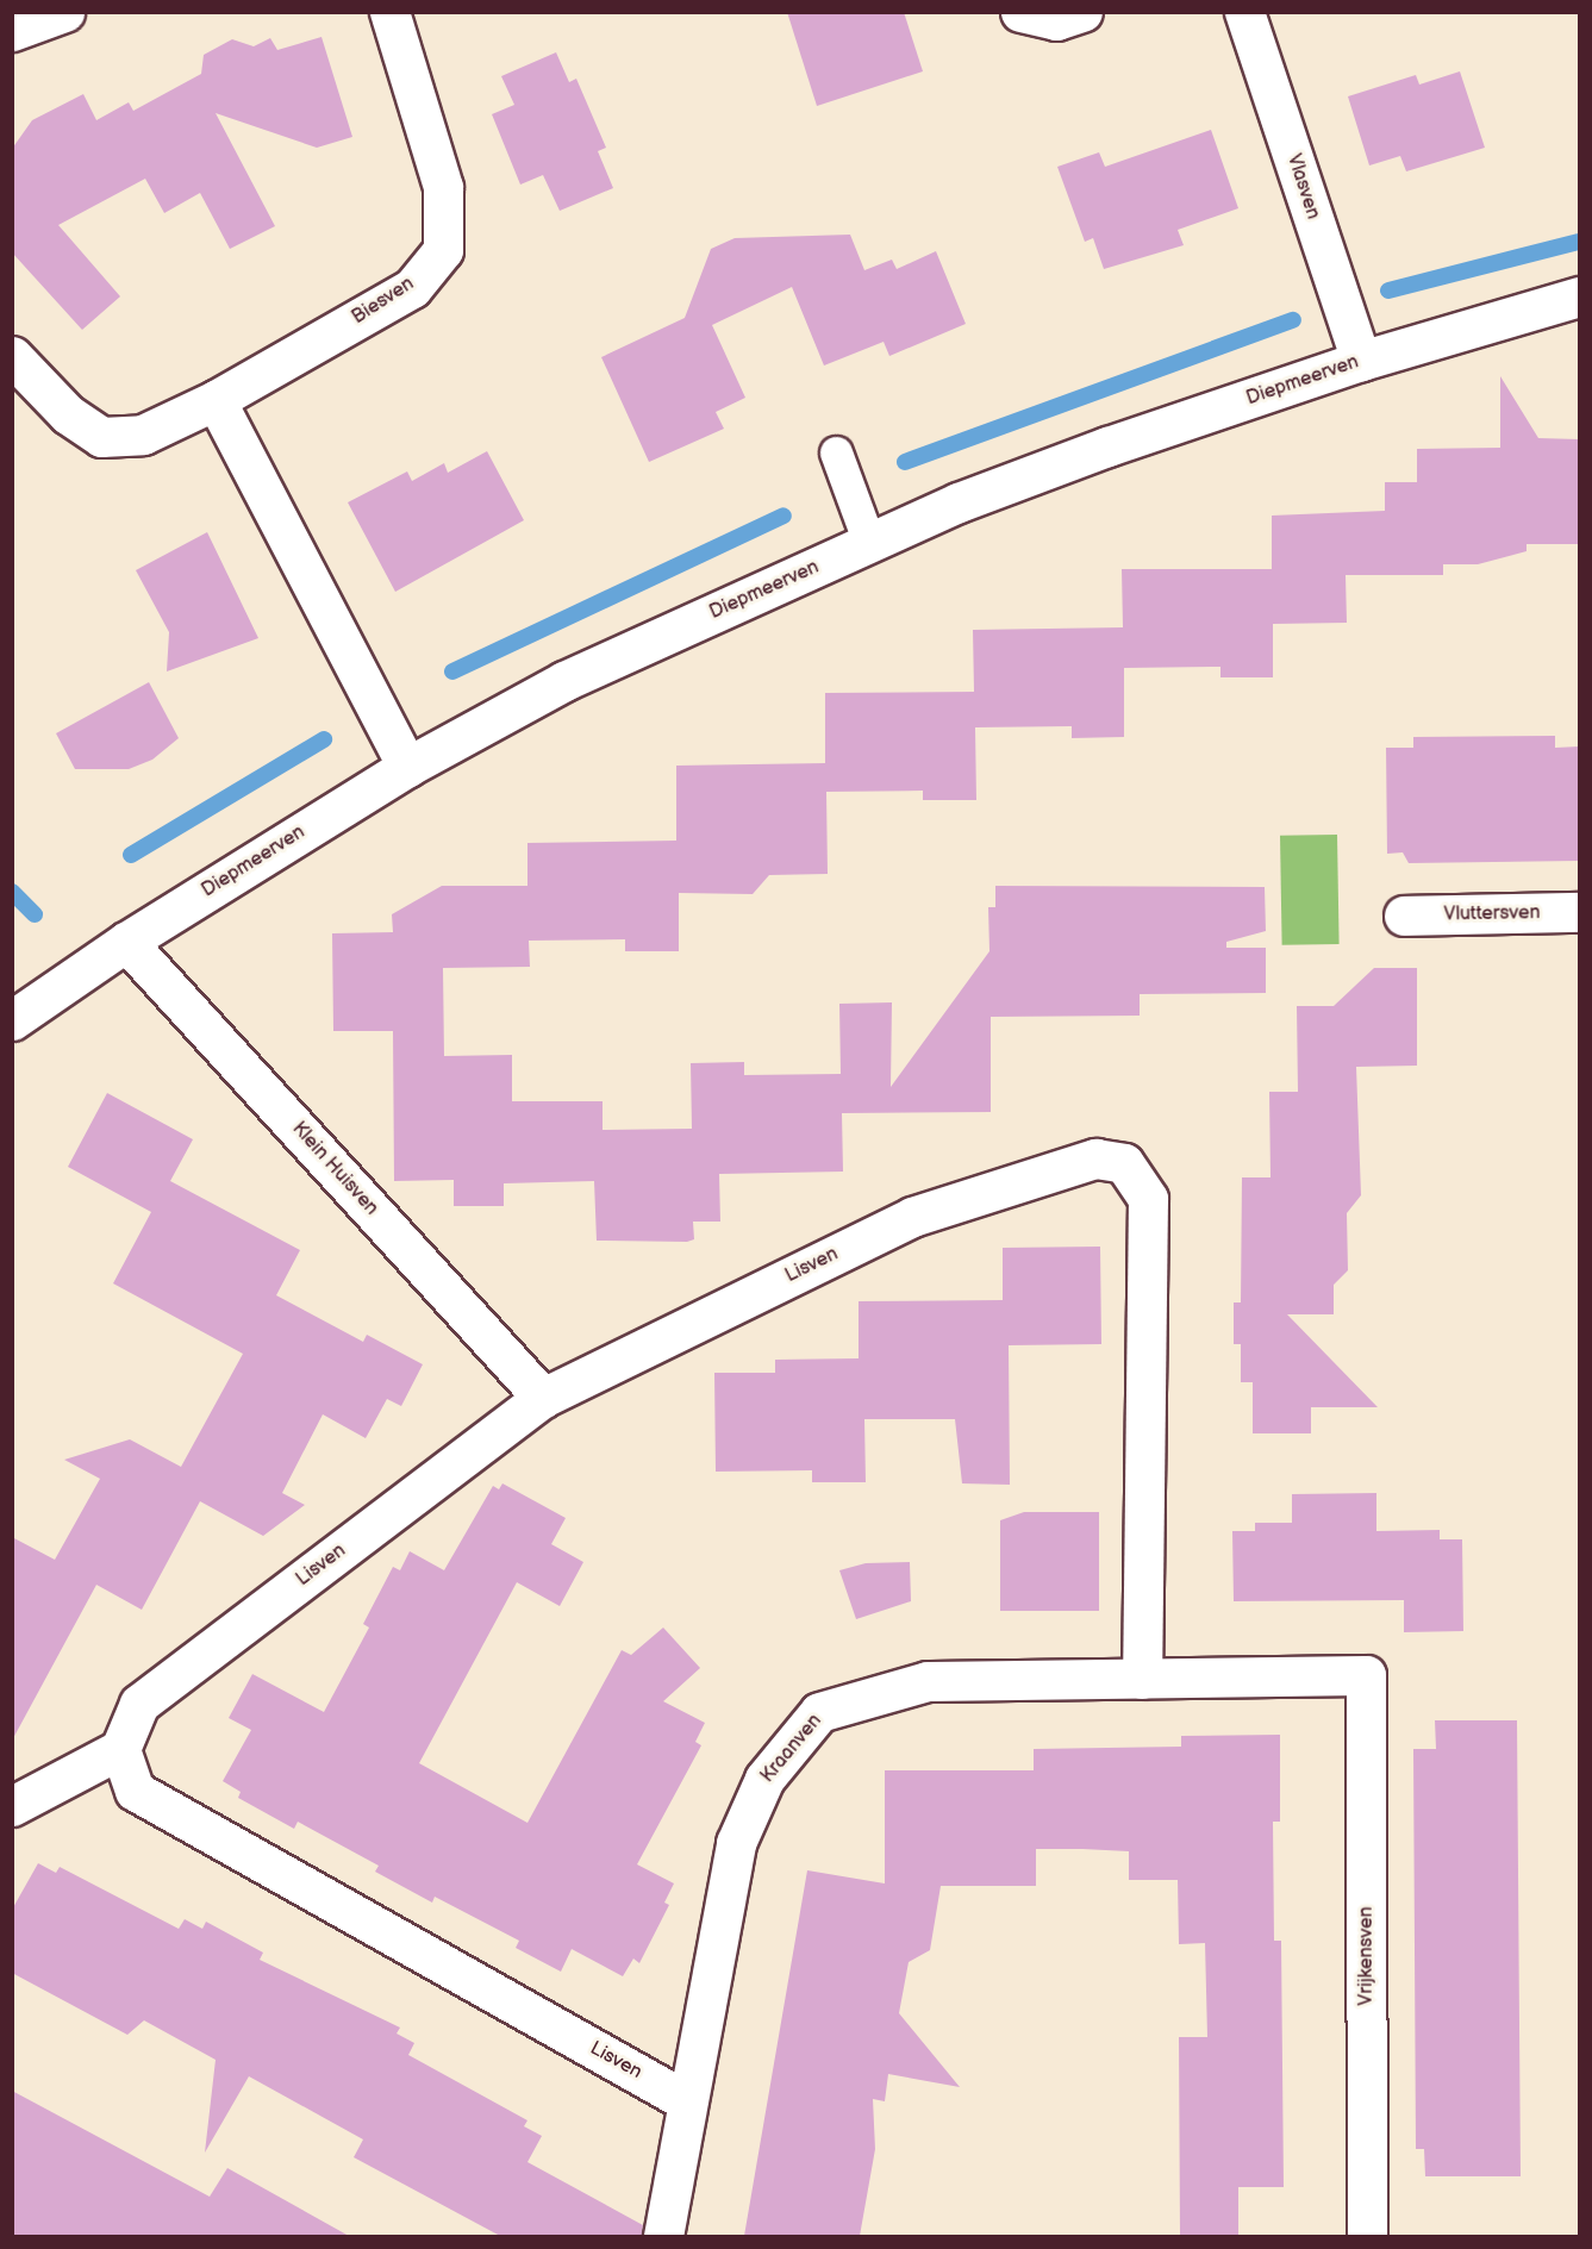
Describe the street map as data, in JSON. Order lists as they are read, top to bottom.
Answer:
{
  "streets": {
    "street": [
      "Vlasven",
      "Biesven",
      "Diepmeerven",
      "Vluttersven",
      "Klein Huisven",
      "Lisven",
      "Kraanven",
      "Vrijkensven"
    ]
  },
  "crossings": [
    ["Vlasven", "Diepmeerven"],
    ["Diepmeerven", "Klein Huisven"],
    ["Klein Huisven", "Lisven"],
    ["Lisven", "Kraanven"],
    ["Kraanven", "Vrijkensven"]
  ]
}
